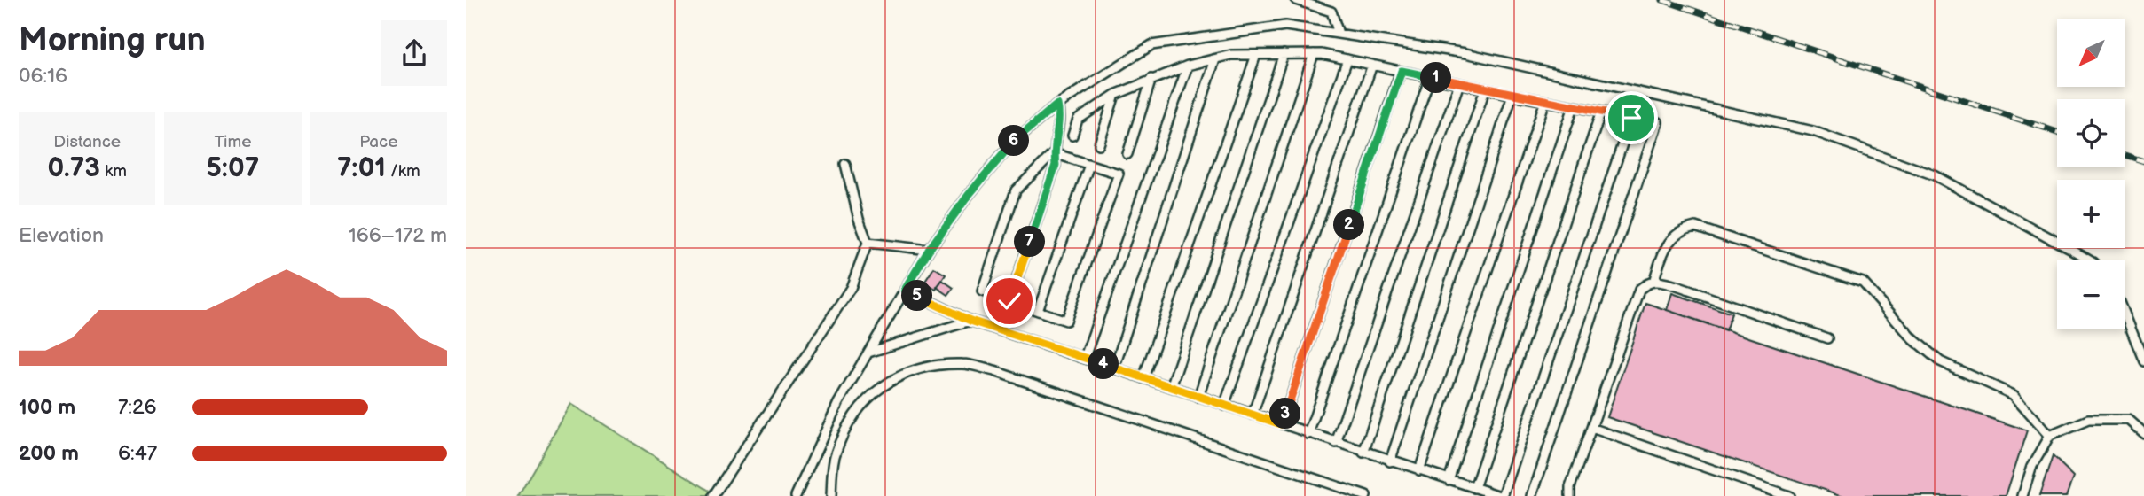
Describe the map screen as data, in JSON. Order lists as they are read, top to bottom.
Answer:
{
  "north": "bottom left",
  "page": {
    "heading": ["Morning run", "06:16"],
    "map_buttons": ["+", "−"],
    "pins": [
      "1",
      "6",
      "2",
      "7",
      "5",
      "4",
      "3"
    ],
    "stats": [
      ["Distance", "0.73 km"],
      ["Time", "5:07"],
      ["Pace", "7:01 /km"]
    ],
    "chart": ["Elevation", "166–172 m"],
    "list": [
      {
        "name": "100 m",
        "note": "7:26"
      },
      {
        "name": "200 m",
        "note": "6:47"
      }
    ]
  }
}
